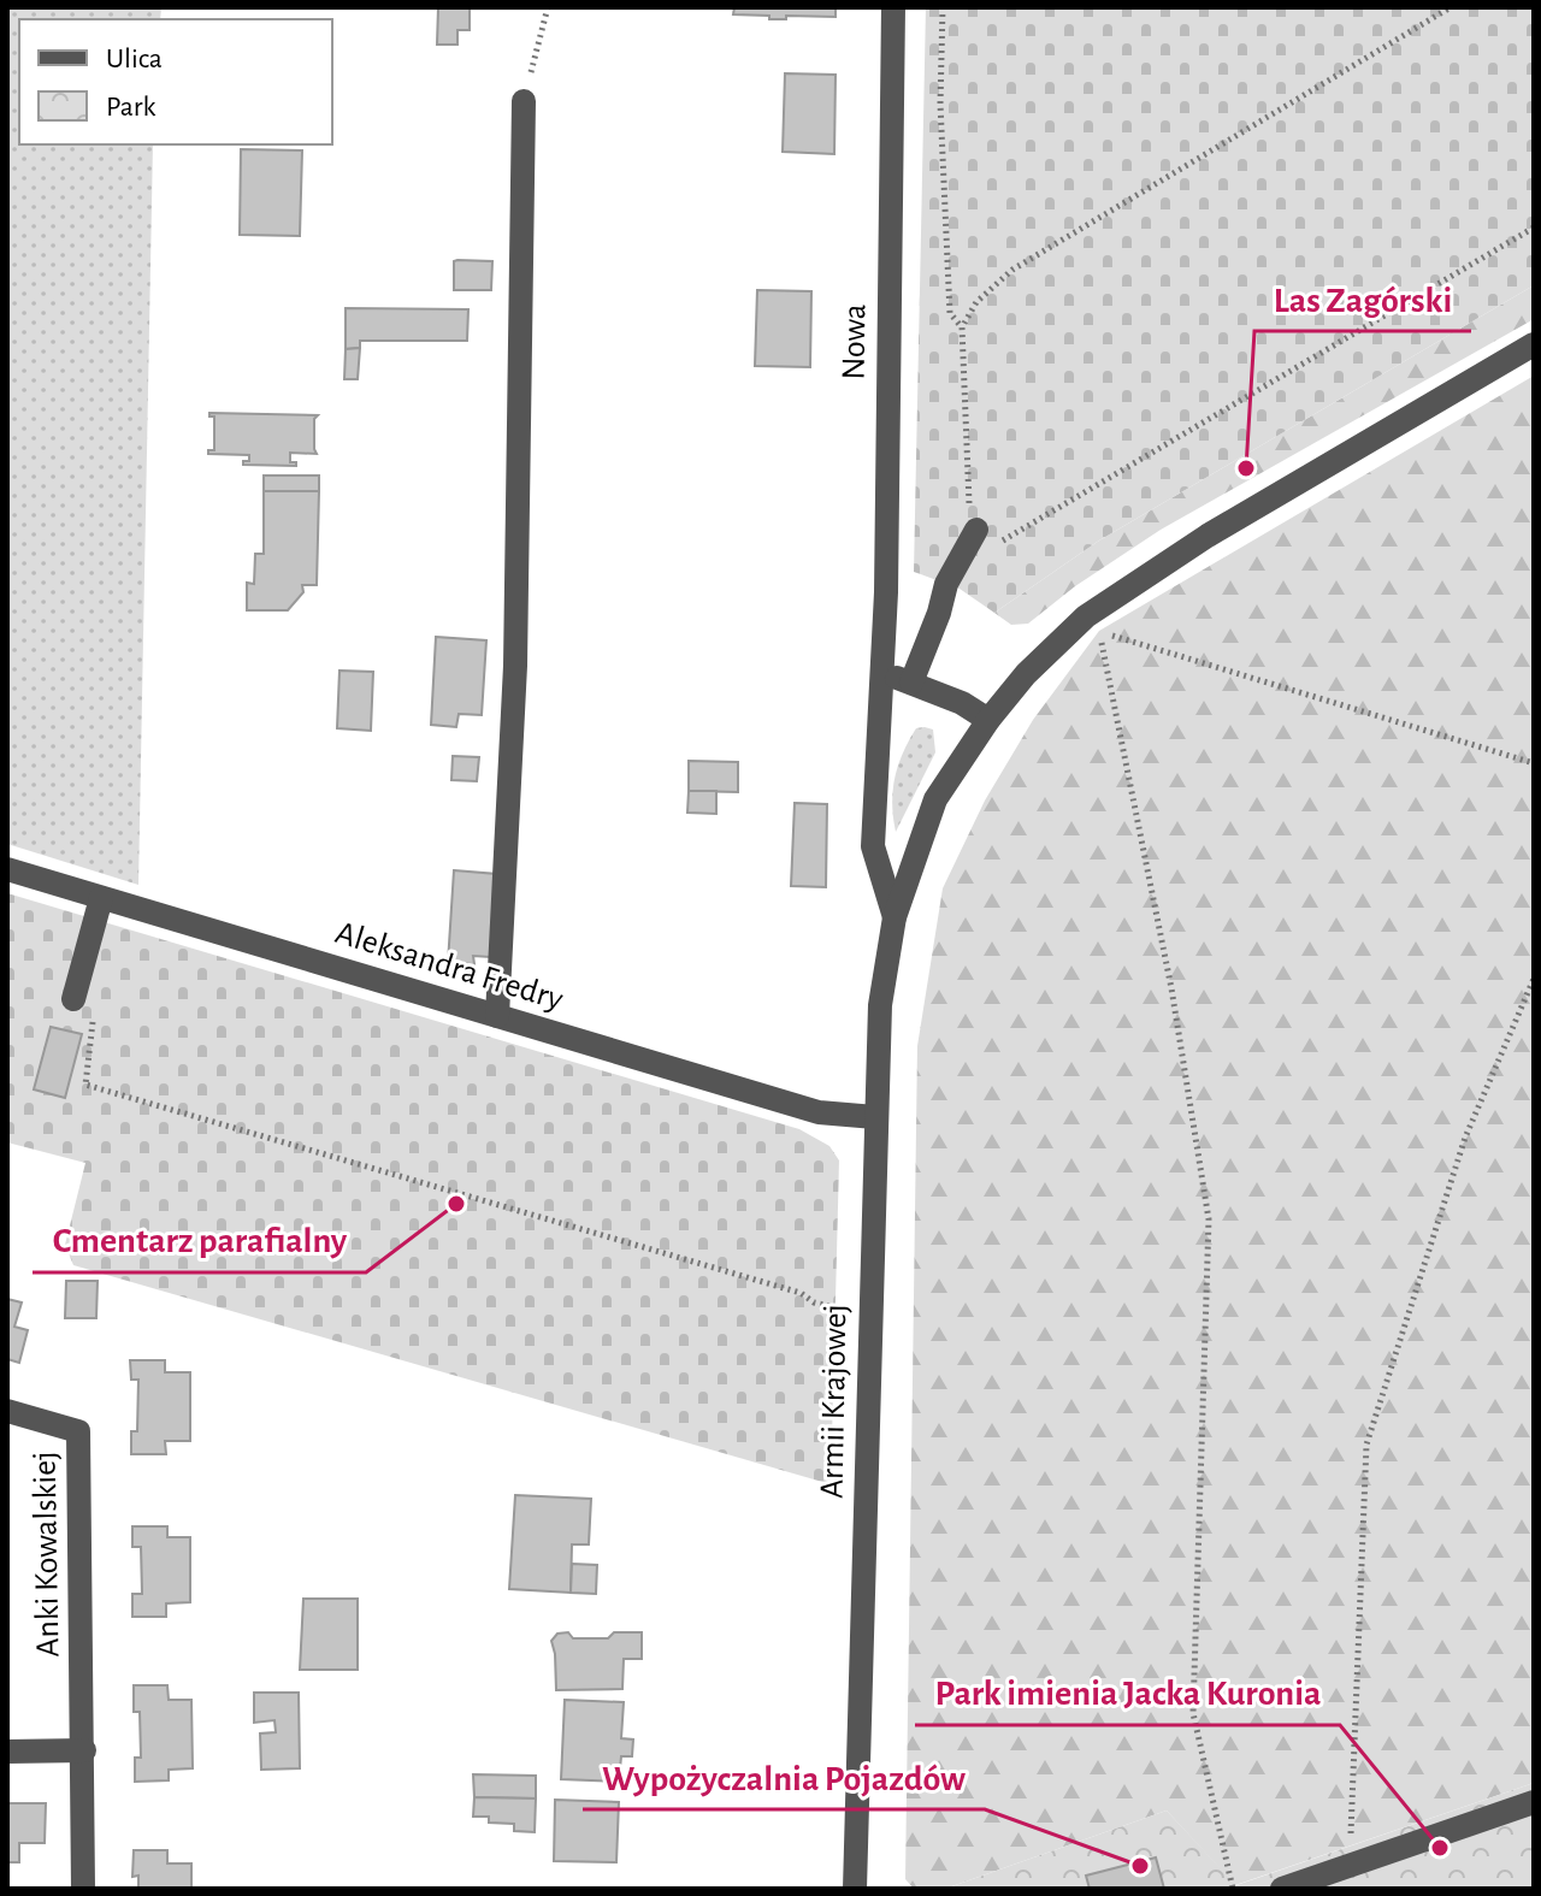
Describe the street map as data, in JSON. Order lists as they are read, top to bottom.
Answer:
{
  "streets": {
    "street": [
      "Nowa",
      "Aleksandra Fredry",
      "Armii Krajowej",
      "Anki Kowalskiej"
    ]
  },
  "crossings": [
    ["Nowa", "Armii Krajowej"],
    ["Aleksandra Fredry", "Armii Krajowej"]
  ],
  "places": [
    "Las Zagórski",
    "Cmentarz parafialny",
    "Park imienia Jacka Kuronia",
    "Wypożyczalnia Pojazdów"
  ],
  "legend": ["Ulica", "Park"]
}
